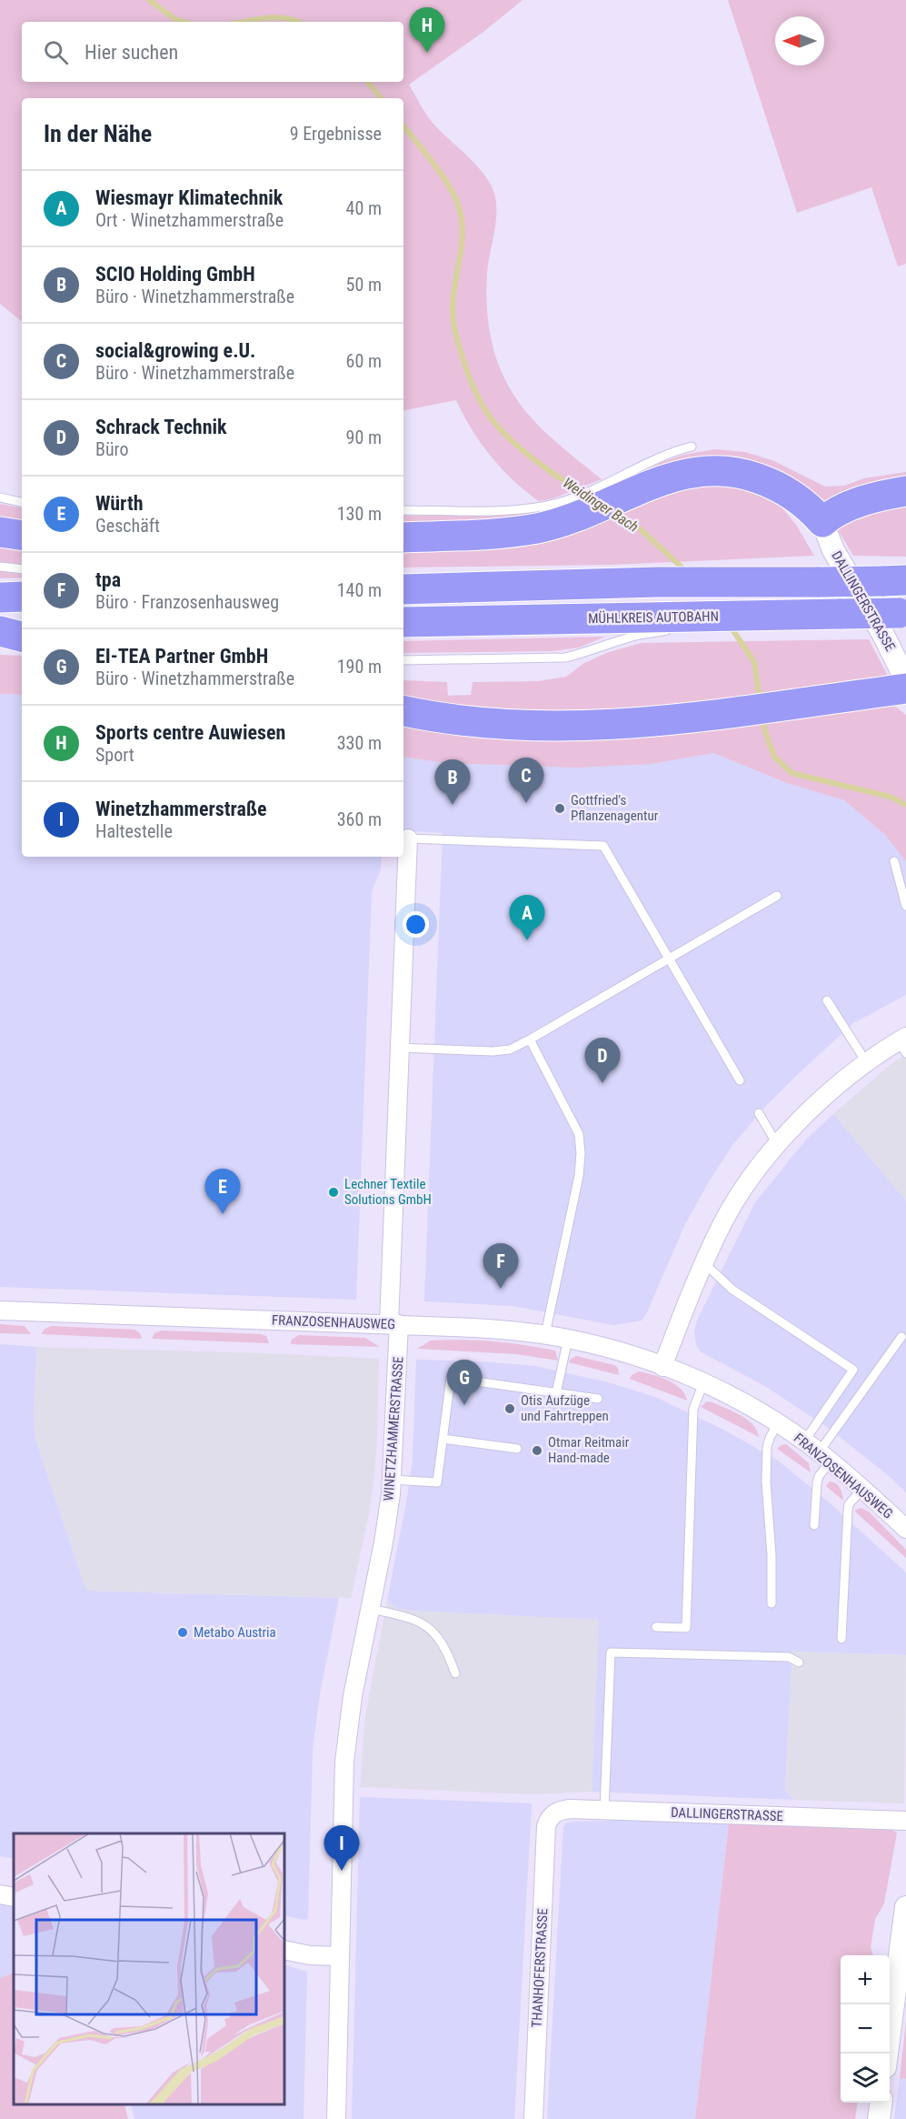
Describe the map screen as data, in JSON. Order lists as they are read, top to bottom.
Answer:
{
  "streets": {
    "highway": ["MÜHLKREIS AUTOBAHN"],
    "street": [
      "DALLINGERSTRASSE",
      "FRANZOSENHAUSWEG",
      "WINETZHAMMERSTRASSE",
      "THANHOFERSTRASSE"
    ]
  },
  "crossings": [
    ["DALLINGERSTRASSE", "THANHOFERSTRASSE"],
    ["FRANZOSENHAUSWEG", "WINETZHAMMERSTRASSE"]
  ],
  "water": ["Weidinger Bach"],
  "places": [
    "Gottfried's Pflanzenagentur",
    "Lechner Textile Solutions GmbH",
    "Otis Aufzüge und Fahrtreppen",
    "Otmar Reitmair Hand-made",
    "Metabo Austria"
  ],
  "north": "left",
  "page": {
    "pins": [
      "H",
      "C",
      "B",
      "A",
      "D",
      "E",
      "F",
      "G",
      "I"
    ],
    "search": "Hier suchen",
    "heading": ["In der Nähe", "9 Ergebnisse"],
    "list": [
      {
        "mark": "A",
        "name": "Wiesmayr Klimatechnik",
        "note": "Ort · Winetzhammerstraße",
        "value": "40 m"
      },
      {
        "mark": "B",
        "name": "SCIO Holding GmbH",
        "note": "Büro · Winetzhammerstraße",
        "value": "50 m"
      },
      {
        "mark": "C",
        "name": "social&growing e.U.",
        "note": "Büro · Winetzhammerstraße",
        "value": "60 m"
      },
      {
        "mark": "D",
        "name": "Schrack Technik",
        "note": "Büro",
        "value": "90 m"
      },
      {
        "mark": "E",
        "name": "Würth",
        "note": "Geschäft",
        "value": "130 m"
      },
      {
        "mark": "F",
        "name": "tpa",
        "note": "Büro · Franzosenhausweg",
        "value": "140 m"
      },
      {
        "mark": "G",
        "name": "EI-TEA Partner GmbH",
        "note": "Büro · Winetzhammerstraße",
        "value": "190 m"
      },
      {
        "mark": "H",
        "name": "Sports centre Auwiesen",
        "note": "Sport",
        "value": "330 m"
      },
      {
        "mark": "I",
        "name": "Winetzhammerstraße",
        "note": "Haltestelle",
        "value": "360 m"
      }
    ],
    "map_buttons": ["+", "−"]
  }
}
